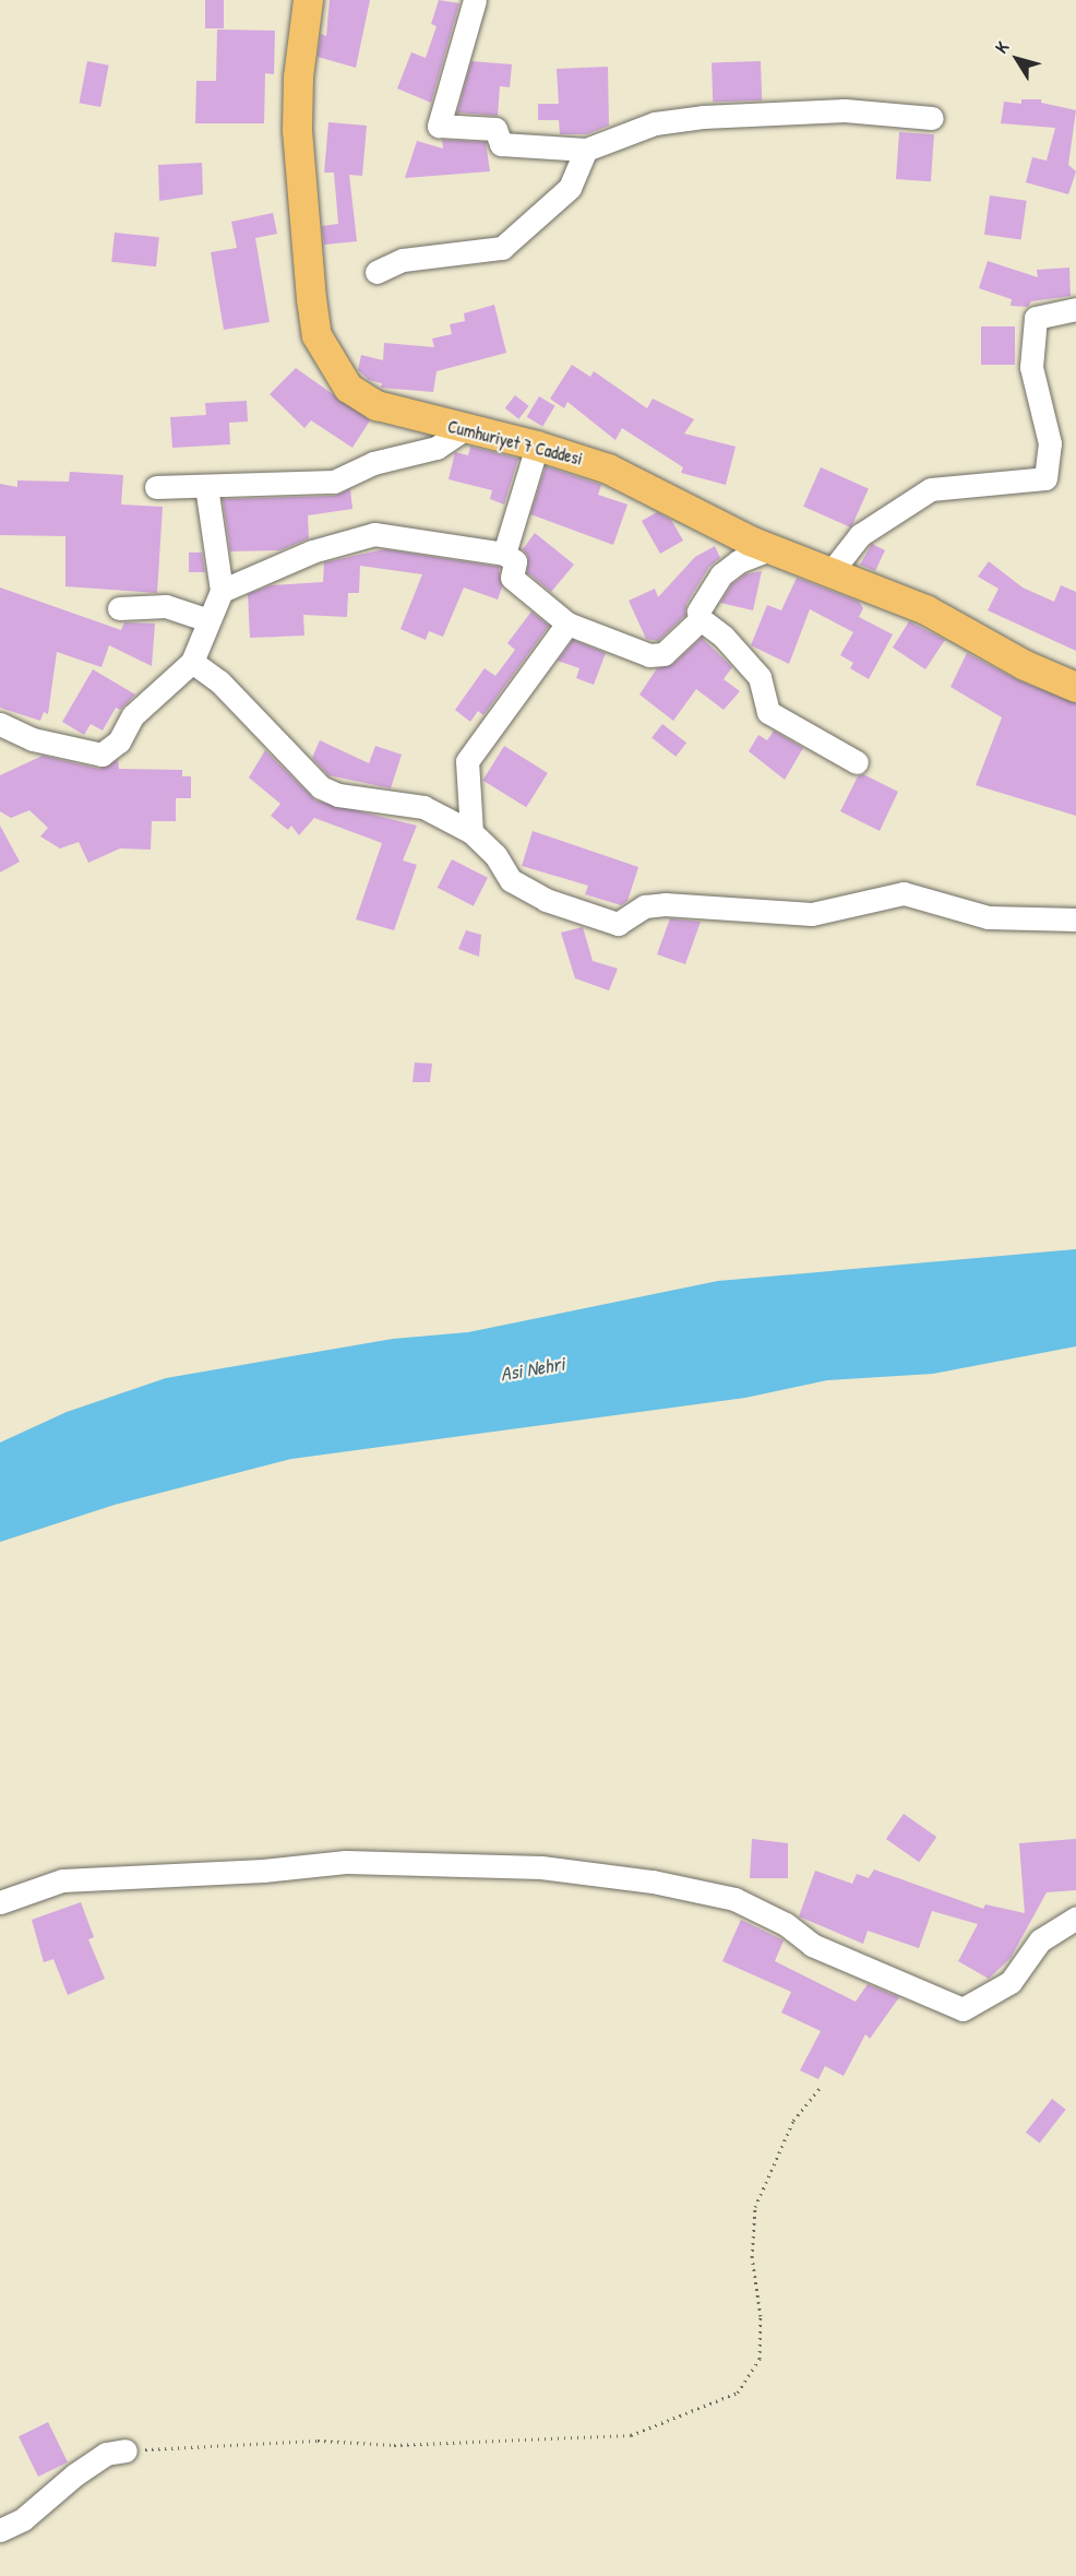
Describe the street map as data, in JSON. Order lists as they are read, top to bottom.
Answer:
{
  "streets": {
    "main road": ["Cumhuriyet 7 Caddesi"]
  },
  "water": ["Asi Nehri"],
  "north": "top left"
}
